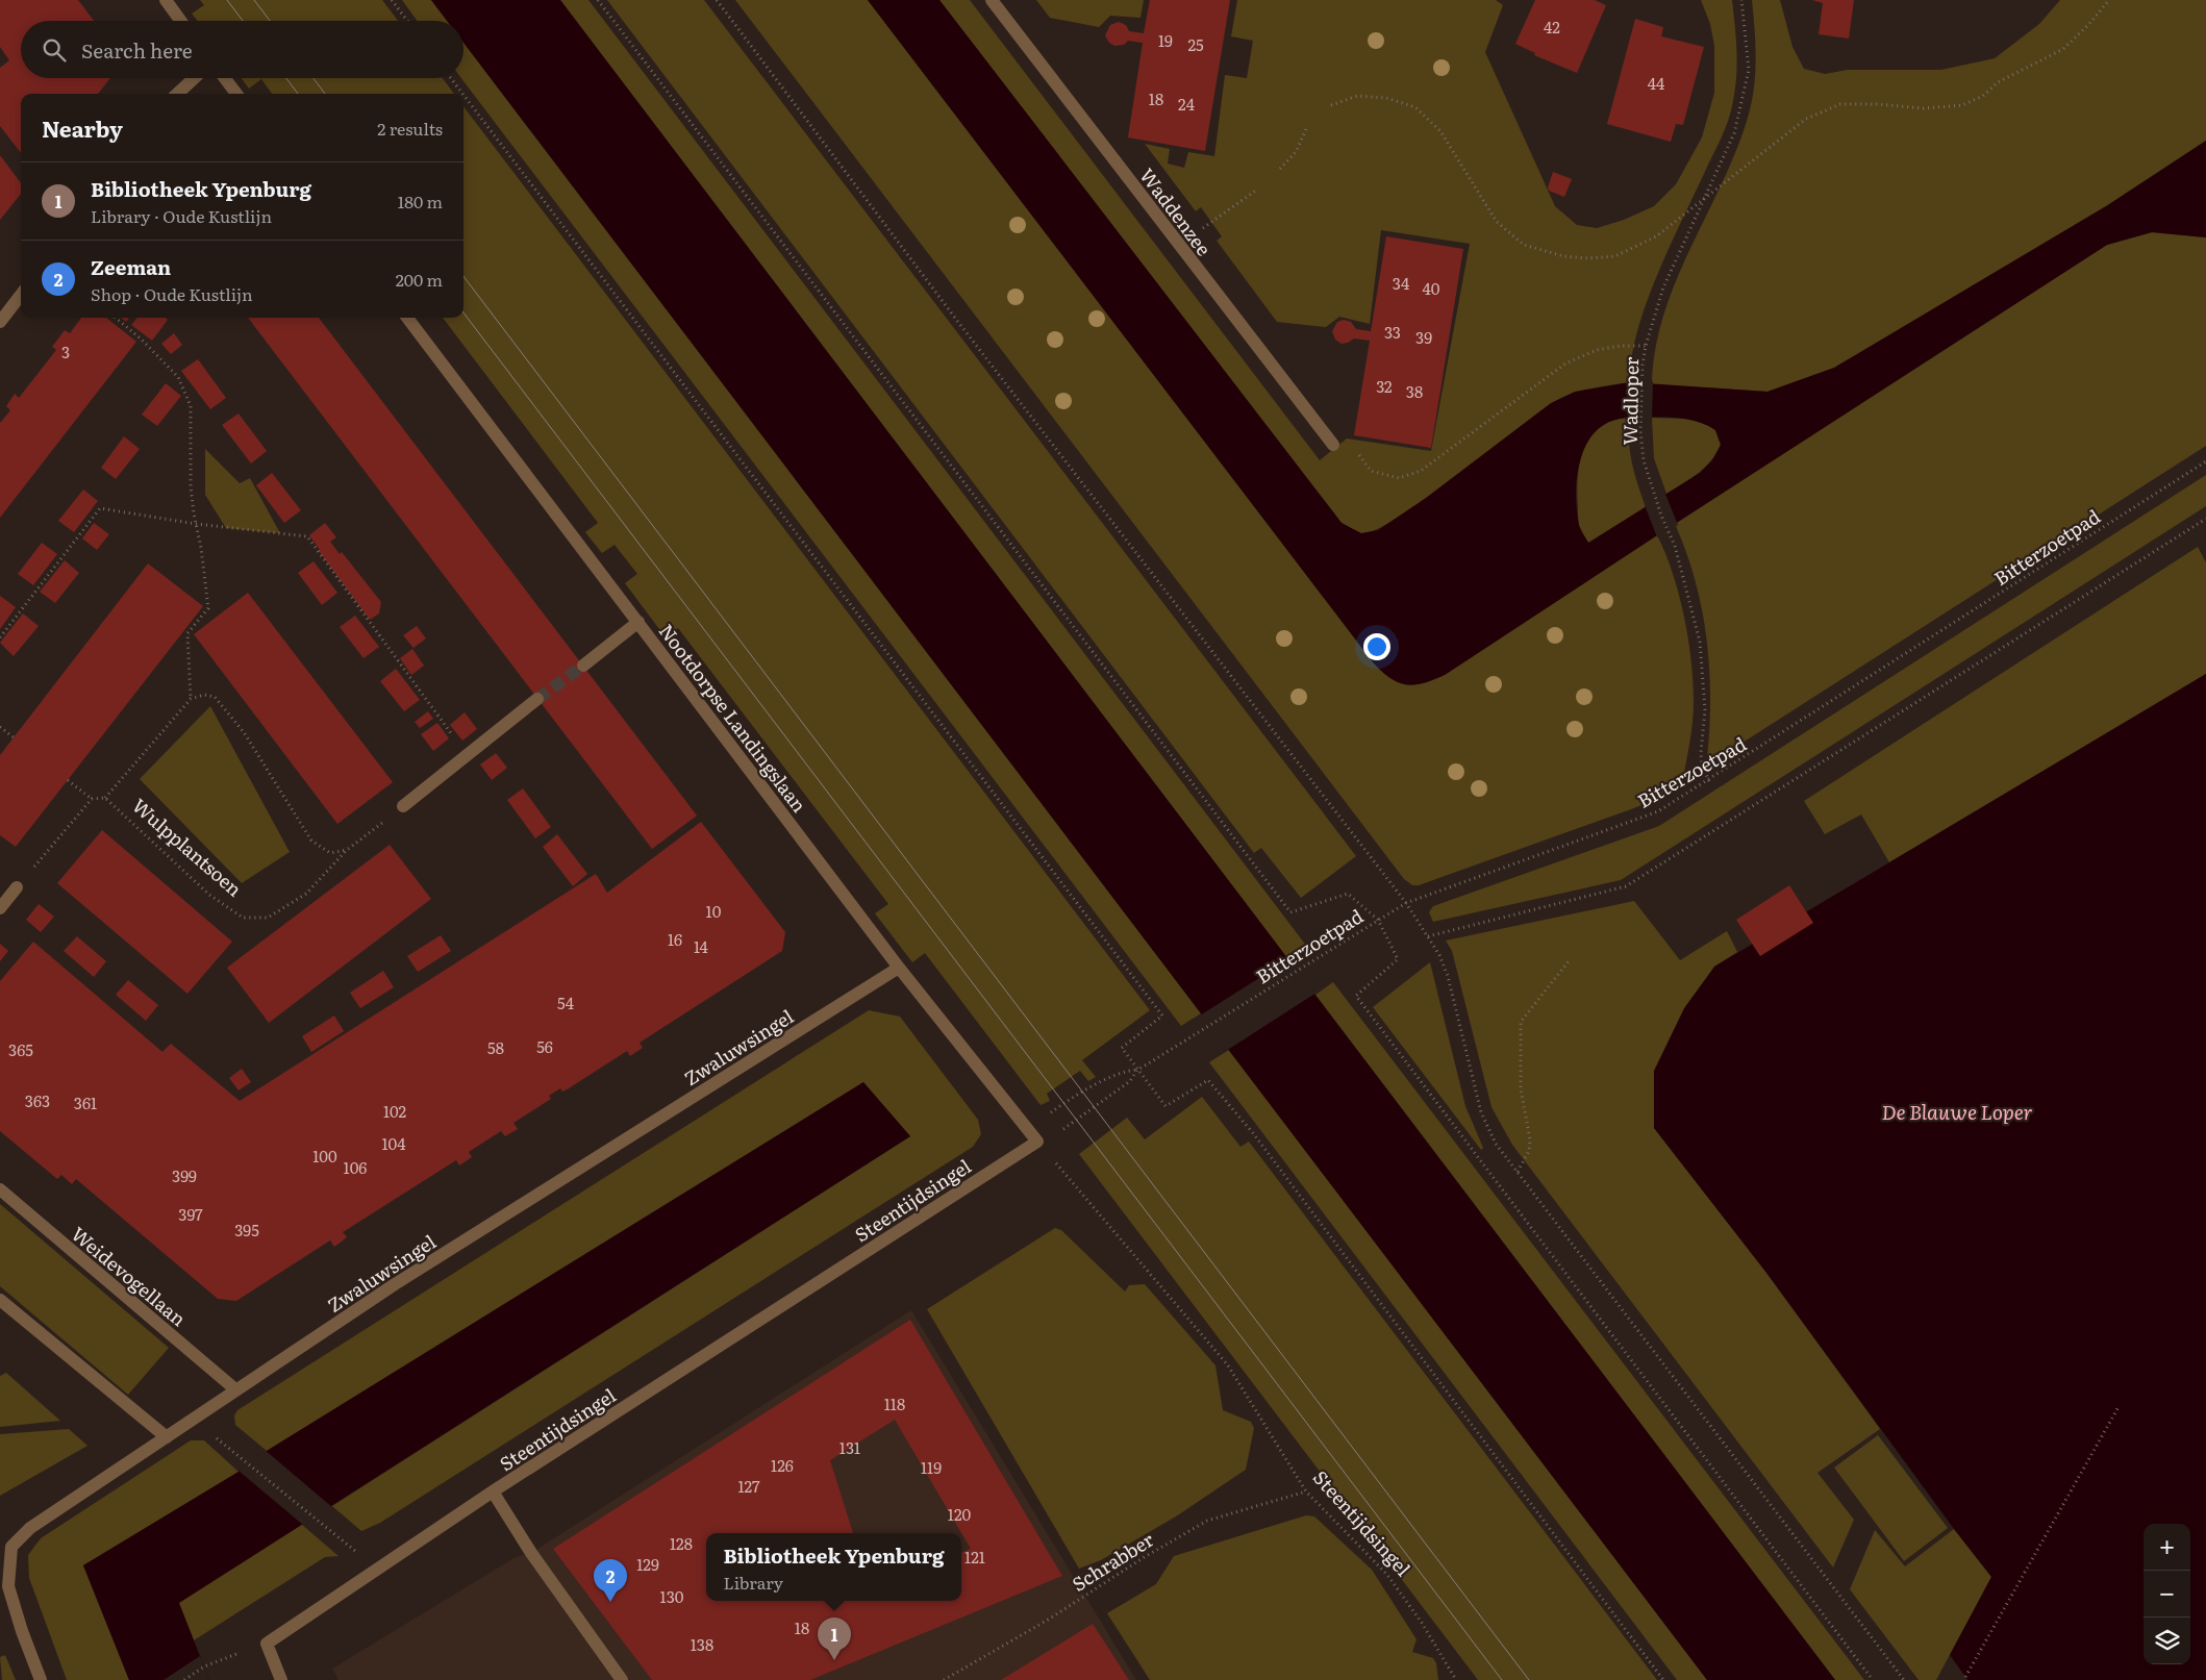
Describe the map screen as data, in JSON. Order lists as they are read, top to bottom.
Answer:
{
  "streets": {
    "street": [
      "Waddenzee",
      "Nootdorpse Landingslaan",
      "Zwaluwsingel",
      "Steentijdsingel",
      "Weidevogellaan"
    ],
    "path": [
      "Wadloper",
      "Bitterzoetpad",
      "Wulpplantsoen",
      "Schrabber"
    ]
  },
  "crossings": [
    ["Wadloper", "Bitterzoetpad"],
    ["Bitterzoetpad", "Nootdorpse Landingslaan"],
    ["Bitterzoetpad", "Steentijdsingel"],
    ["Nootdorpse Landingslaan", "Zwaluwsingel"],
    ["Nootdorpse Landingslaan", "Steentijdsingel"],
    ["Zwaluwsingel", "Weidevogellaan"],
    ["Steentijdsingel", "Schrabber"]
  ],
  "water": ["De Blauwe Loper"],
  "house_numbers": [
    "42",
    "19",
    "25",
    "44",
    "18",
    "24",
    "34",
    "40",
    "33",
    "39",
    "3",
    "32",
    "38",
    "10",
    "16",
    "14",
    "54",
    "56",
    "58",
    "365",
    "363",
    "361",
    "102",
    "104",
    "100",
    "106",
    "399",
    "397",
    "395",
    "118",
    "131",
    "126",
    "119",
    "127",
    "120",
    "128",
    "121",
    "129",
    "130",
    "18",
    "138"
  ],
  "page": {
    "search": "Search here",
    "heading": ["Nearby", "2 results"],
    "list": [
      {
        "mark": "1",
        "name": "Bibliotheek Ypenburg",
        "note": "Library · Oude Kustlijn",
        "value": "180 m"
      },
      {
        "mark": "2",
        "name": "Zeeman",
        "note": "Shop · Oude Kustlijn",
        "value": "200 m"
      }
    ],
    "map_buttons": ["+", "−"],
    "popup": ["Bibliotheek Ypenburg", "Library"],
    "pins": ["2", "1"]
  }
}
